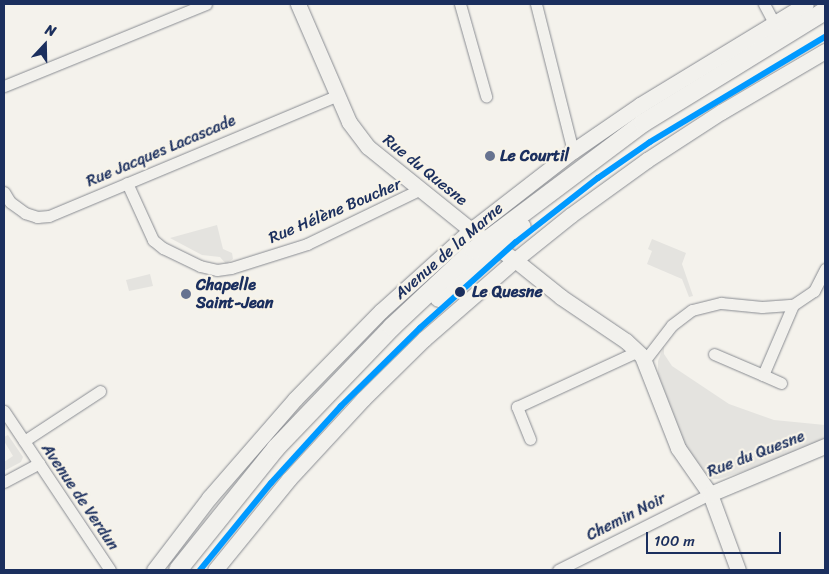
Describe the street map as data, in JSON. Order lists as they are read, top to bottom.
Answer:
{
  "streets": {
    "main road": ["Avenue de la Marne"],
    "street": [
      "Rue Jacques Lacascade",
      "Rue du Quesne",
      "Rue Hélène Boucher",
      "Avenue de Verdun",
      "Chemin Noir"
    ]
  },
  "crossings": [
    ["Rue Jacques Lacascade", "Rue du Quesne"],
    ["Rue Jacques Lacascade", "Rue Hélène Boucher"],
    ["Rue du Quesne", "Rue Hélène Boucher"],
    ["Rue du Quesne", "Avenue de la Marne"],
    ["Rue du Quesne", "Chemin Noir"]
  ],
  "places": ["Le Courtil", "Le Quesne", "Chapelle Saint-Jean"],
  "scale_bar": "100 m",
  "north": "top"
}
